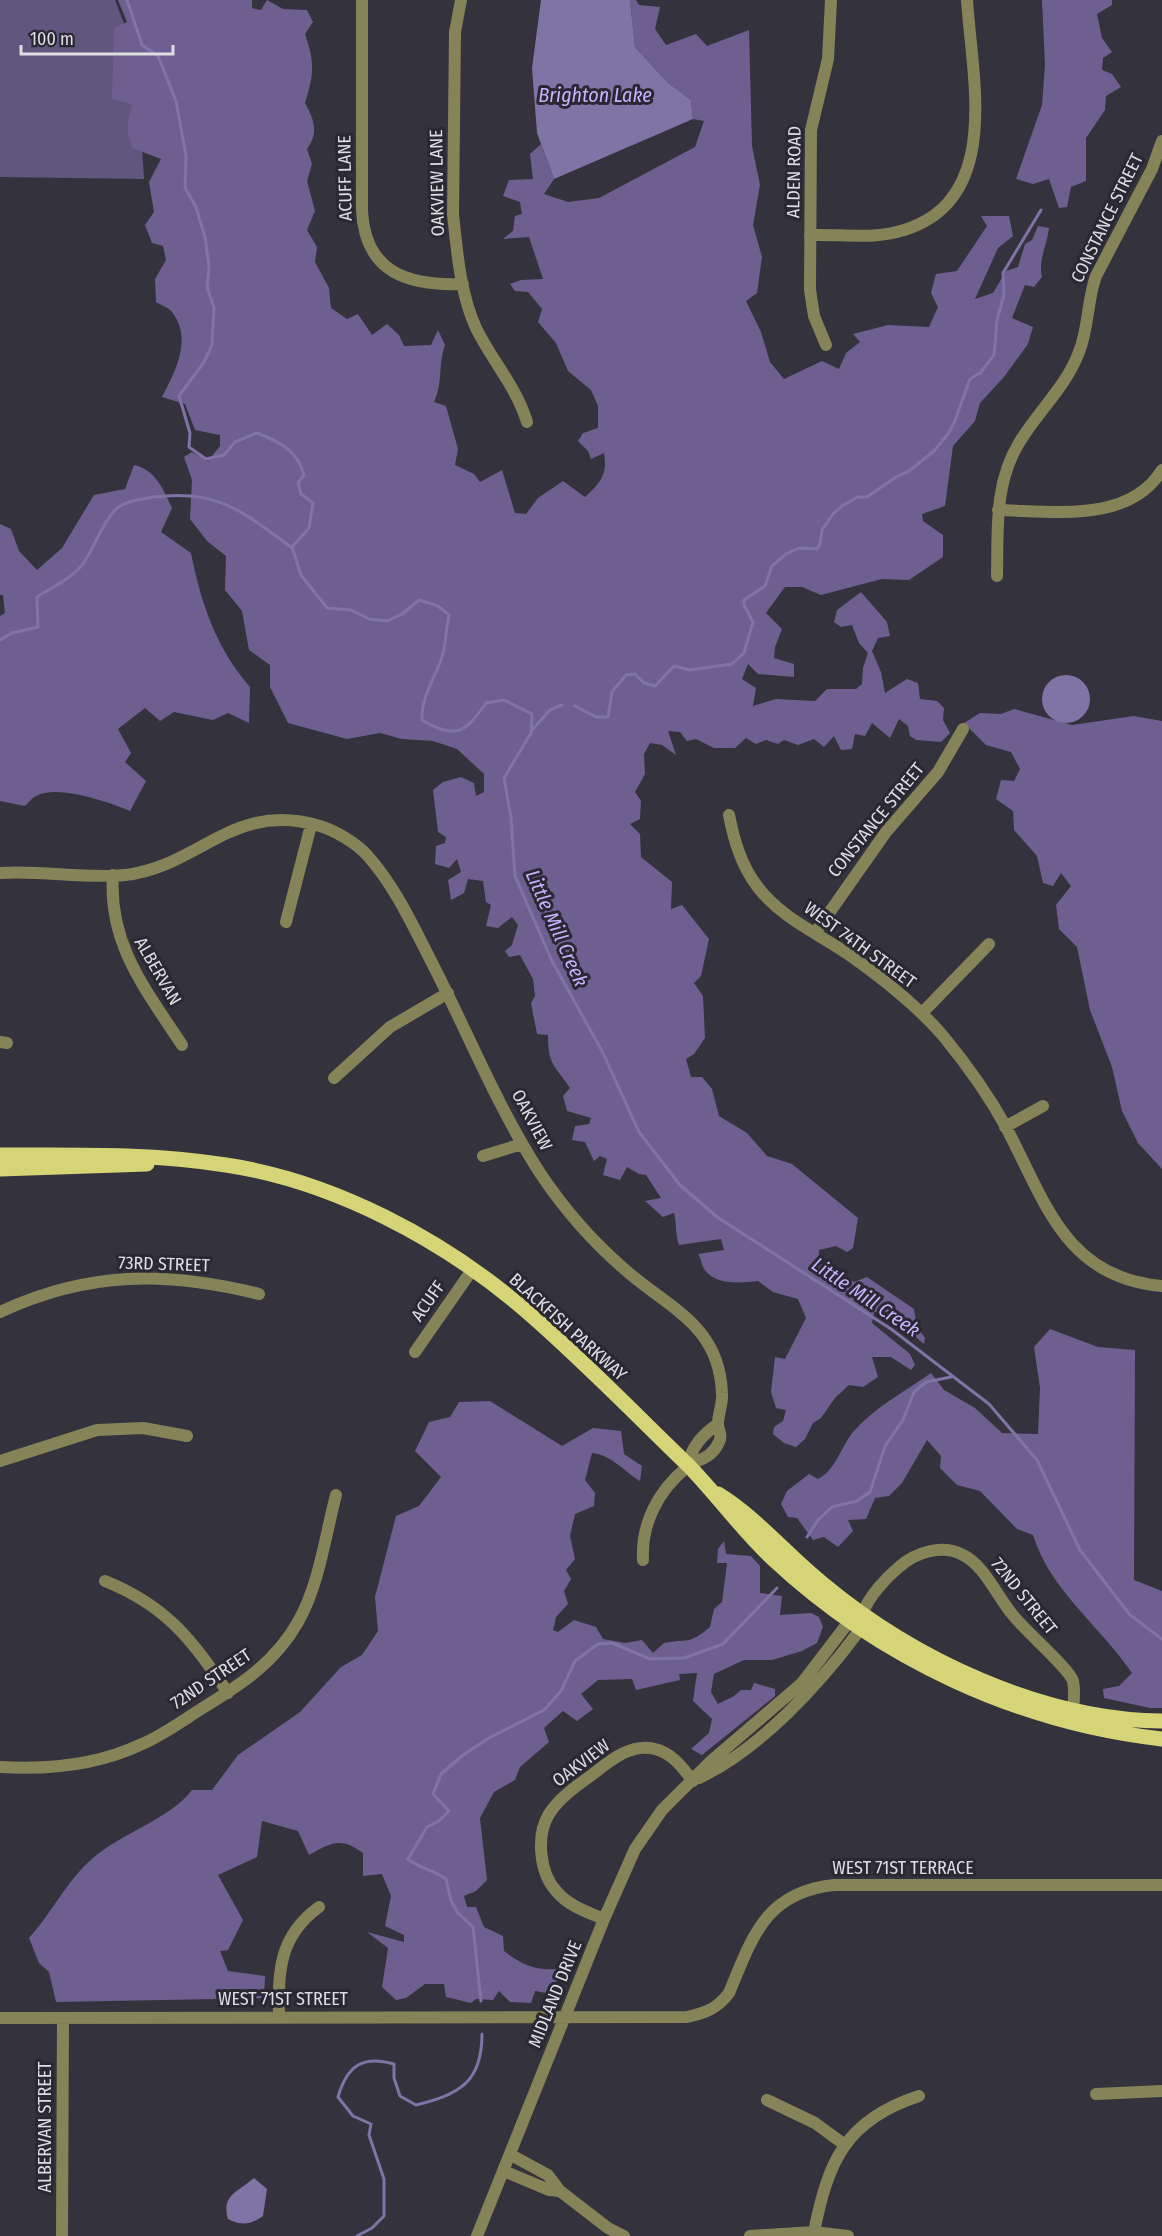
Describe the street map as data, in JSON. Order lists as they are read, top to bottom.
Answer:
{
  "streets": {
    "main road": ["BLACKFISH PARKWAY"],
    "street": [
      "ALDEN ROAD",
      "ACUFF LANE",
      "OAKVIEW LANE",
      "CONSTANCE STREET",
      "WEST 74TH STREET",
      "ALBERVAN",
      "OAKVIEW",
      "73RD STREET",
      "ACUFF",
      "72ND STREET",
      "WEST 71ST TERRACE",
      "MIDLAND DRIVE",
      "WEST 71ST STREET",
      "ALBERVAN STREET"
    ]
  },
  "crossings": [
    ["ACUFF LANE", "OAKVIEW LANE"],
    ["CONSTANCE STREET", "WEST 74TH STREET"],
    ["ALBERVAN", "OAKVIEW"],
    ["OAKVIEW", "BLACKFISH PARKWAY"],
    ["OAKVIEW", "MIDLAND DRIVE"],
    ["ACUFF", "BLACKFISH PARKWAY"],
    ["BLACKFISH PARKWAY", "72ND STREET"],
    ["BLACKFISH PARKWAY", "MIDLAND DRIVE"],
    ["72ND STREET", "MIDLAND DRIVE"],
    ["WEST 71ST TERRACE", "MIDLAND DRIVE"],
    ["WEST 71ST TERRACE", "WEST 71ST STREET"],
    ["MIDLAND DRIVE", "WEST 71ST STREET"],
    ["WEST 71ST STREET", "ALBERVAN STREET"]
  ],
  "water": ["Brighton Lake", "Little Mill Creek"],
  "scale_bar": "100 m"
}
